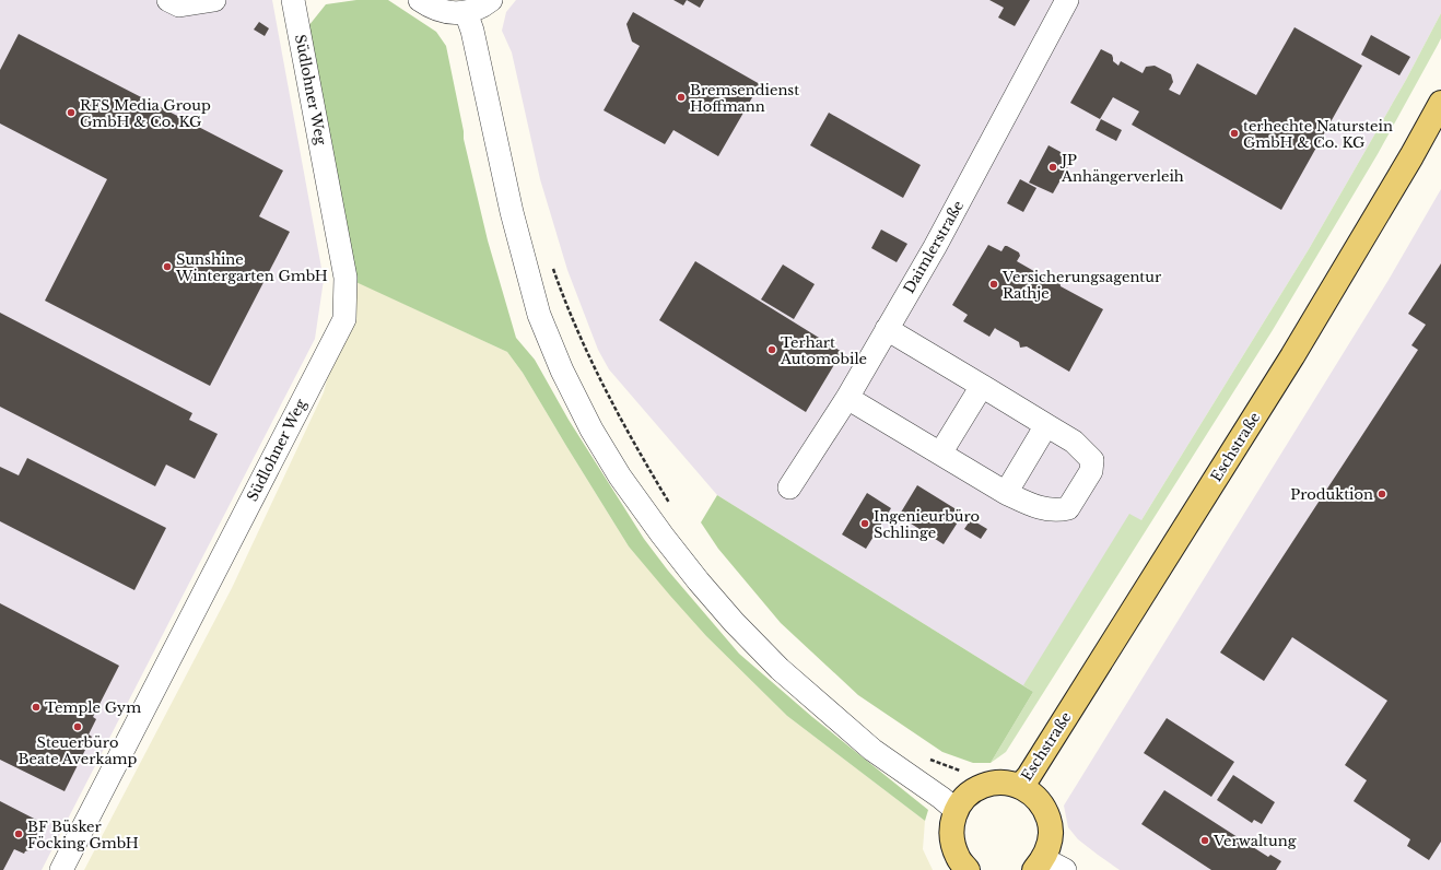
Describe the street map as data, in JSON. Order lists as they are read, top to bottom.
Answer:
{
  "streets": {
    "main road": ["Eschstraße"],
    "street": ["Südlohner Weg", "Daimlerstraße"]
  },
  "places": [
    "Bremsendienst Hoffmann",
    "RFS Media Group GmbH & Co. KG",
    "terhechte Naturstein GmbH & Co. KG",
    "JP Anhängerverleih",
    "Sunshine Wintergarten GmbH",
    "Versicherungsagentur Rathje",
    "Terhart Automobile",
    "Produktion",
    "Ingenieurbüro Schlinge",
    "Temple Gym",
    "Steuerbüro Beate Averkamp",
    "BF Büsker Föcking GmbH",
    "Verwaltung"
  ]
}
